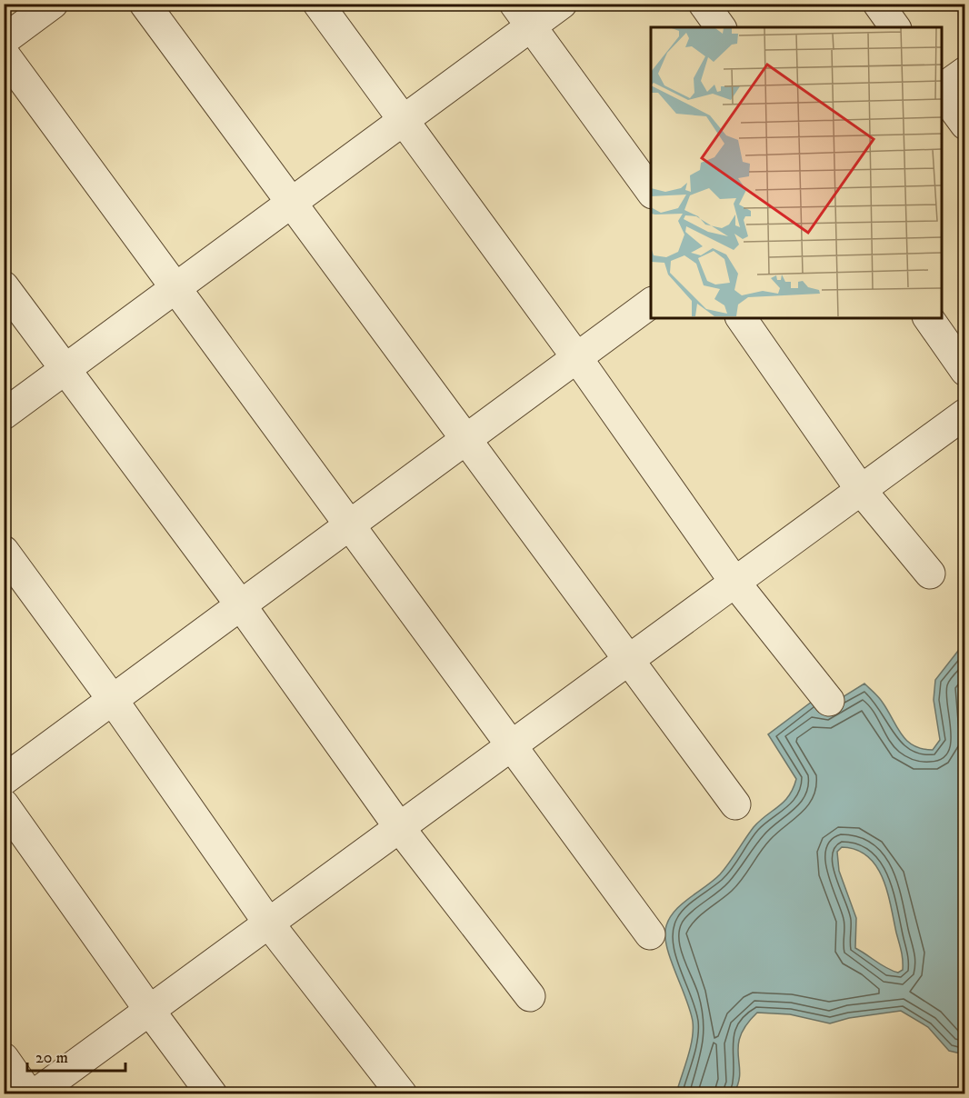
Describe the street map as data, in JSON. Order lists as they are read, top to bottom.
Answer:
{
  "scale_bar": "20 m"
}
